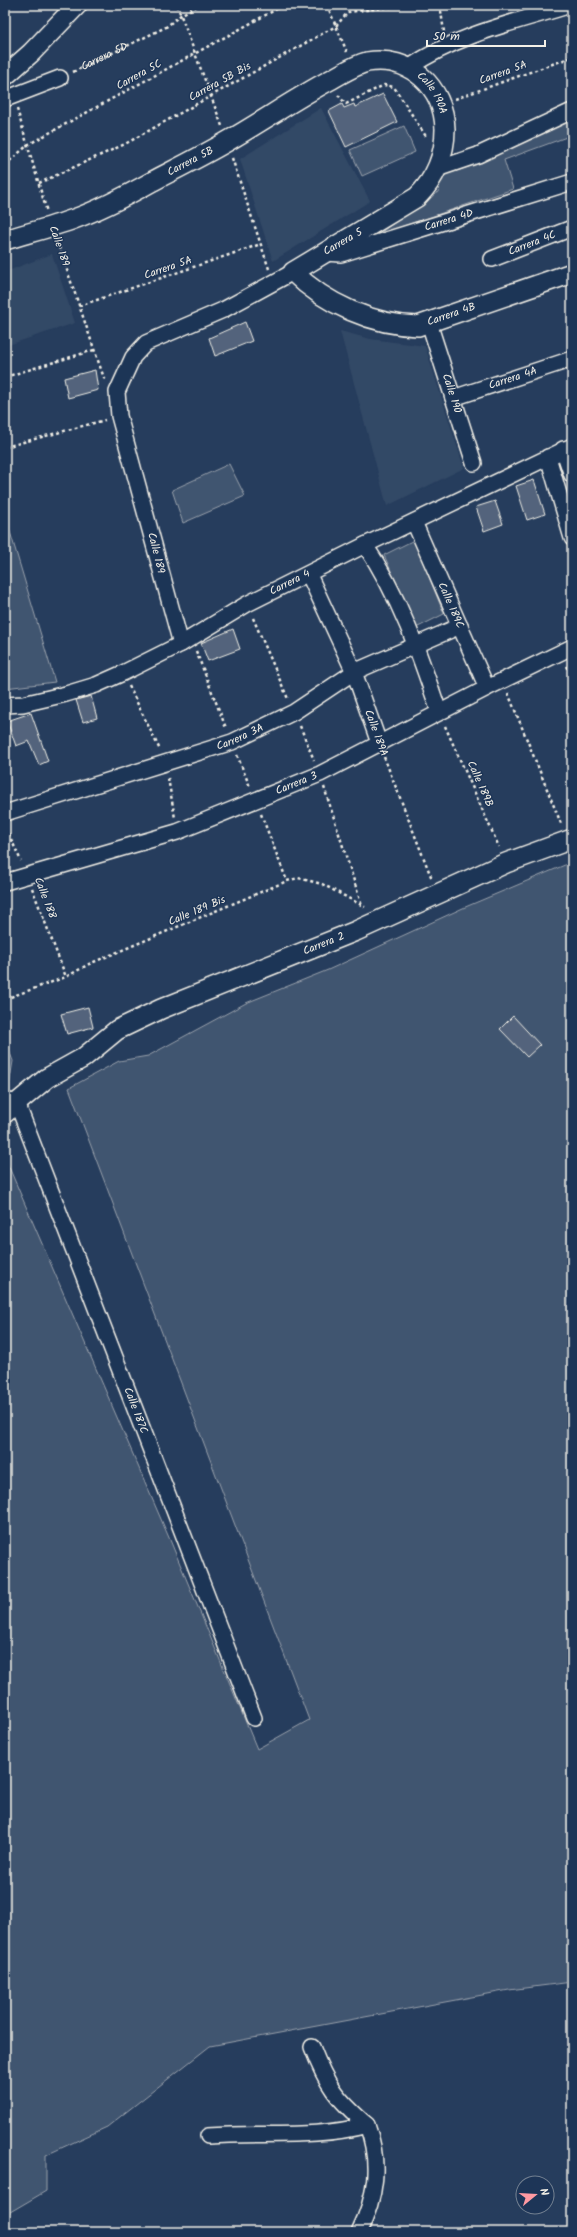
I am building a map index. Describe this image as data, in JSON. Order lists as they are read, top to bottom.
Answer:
{
  "streets": {
    "main road": [
      "Calle 190A",
      "Carrera 5B",
      "Carrera 5",
      "Carrera 4B",
      "Carrera 2"
    ],
    "street": [
      "Carrera 4D",
      "Carrera 4C",
      "Calle 189",
      "Carrera 4A",
      "Calle 190",
      "Carrera 4",
      "Calle 189C",
      "Calle 189A",
      "Carrera 3A",
      "Carrera 3",
      "Calle 187C"
    ],
    "path": [
      "Carrera 5D",
      "Carrera 5A",
      "Carrera 5C",
      "Carrera 5B Bis",
      "Calle 189B",
      "Calle 188",
      "Calle 189 Bis"
    ]
  },
  "crossings": [
    ["Carrera 5A", "Calle 190A"],
    ["Carrera 5A", "Calle 189"],
    ["Carrera 5C", "Calle 189"],
    ["Carrera 5B Bis", "Calle 189"],
    ["Calle 190A", "Carrera 5B"],
    ["Calle 190A", "Carrera 5"],
    ["Carrera 5B", "Calle 189"],
    ["Carrera 4D", "Carrera 5"],
    ["Carrera 5", "Calle 189"],
    ["Carrera 5", "Carrera 4B"],
    ["Calle 189", "Carrera 4"],
    ["Carrera 4B", "Calle 190"],
    ["Carrera 4A", "Calle 190"],
    ["Carrera 4", "Calle 189C"],
    ["Carrera 4", "Calle 189A"],
    ["Calle 189C", "Carrera 3A"],
    ["Calle 189C", "Carrera 3"],
    ["Calle 189A", "Carrera 3A"],
    ["Calle 189A", "Carrera 3"],
    ["Calle 189A", "Carrera 2"],
    ["Carrera 3", "Calle 189B"],
    ["Carrera 3", "Calle 188"],
    ["Calle 189B", "Carrera 2"],
    ["Calle 188", "Calle 189 Bis"],
    ["Carrera 2", "Calle 187C"]
  ],
  "scale_bar": "50 m",
  "north": "right"
}
